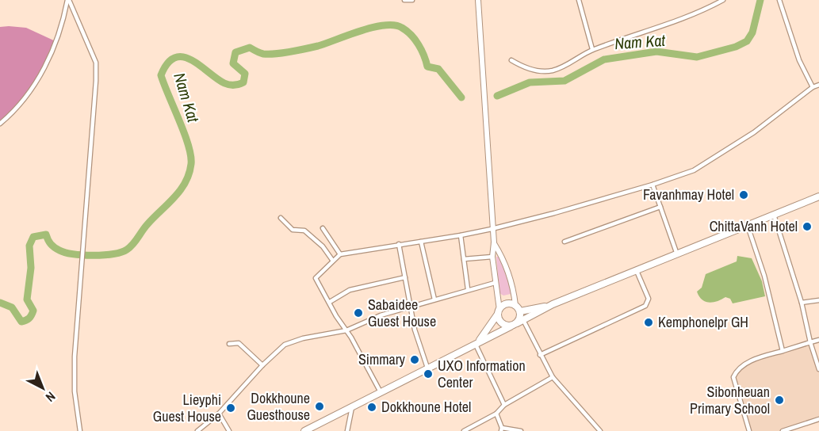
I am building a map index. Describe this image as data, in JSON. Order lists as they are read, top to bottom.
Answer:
{
  "water": ["Nam Kat"],
  "places": [
    "Favanhmay Hotel",
    "ChittaVanh Hotel",
    "Sabaidee Guest House",
    "Kemphonelpr GH",
    "Simmary",
    "UXO Information Center",
    "Sibonheuan Primary School",
    "Dokkhoune Guesthouse",
    "Dokkhoune Hotel",
    "Lieyphi Guest House"
  ],
  "north": "bottom right"
}
